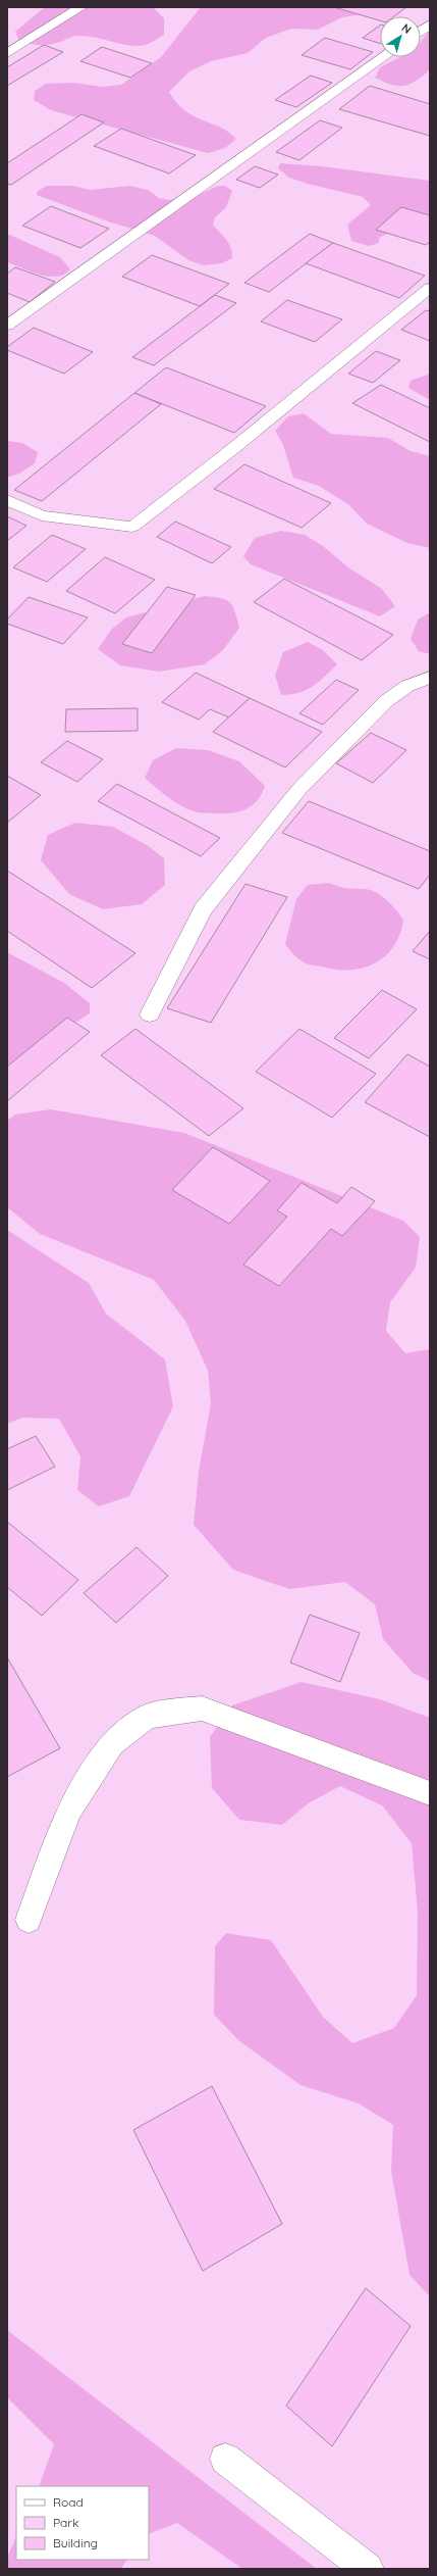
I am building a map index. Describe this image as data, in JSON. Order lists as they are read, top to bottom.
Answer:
{
  "legend": ["Road", "Park", "Building"],
  "north": "top right"
}
